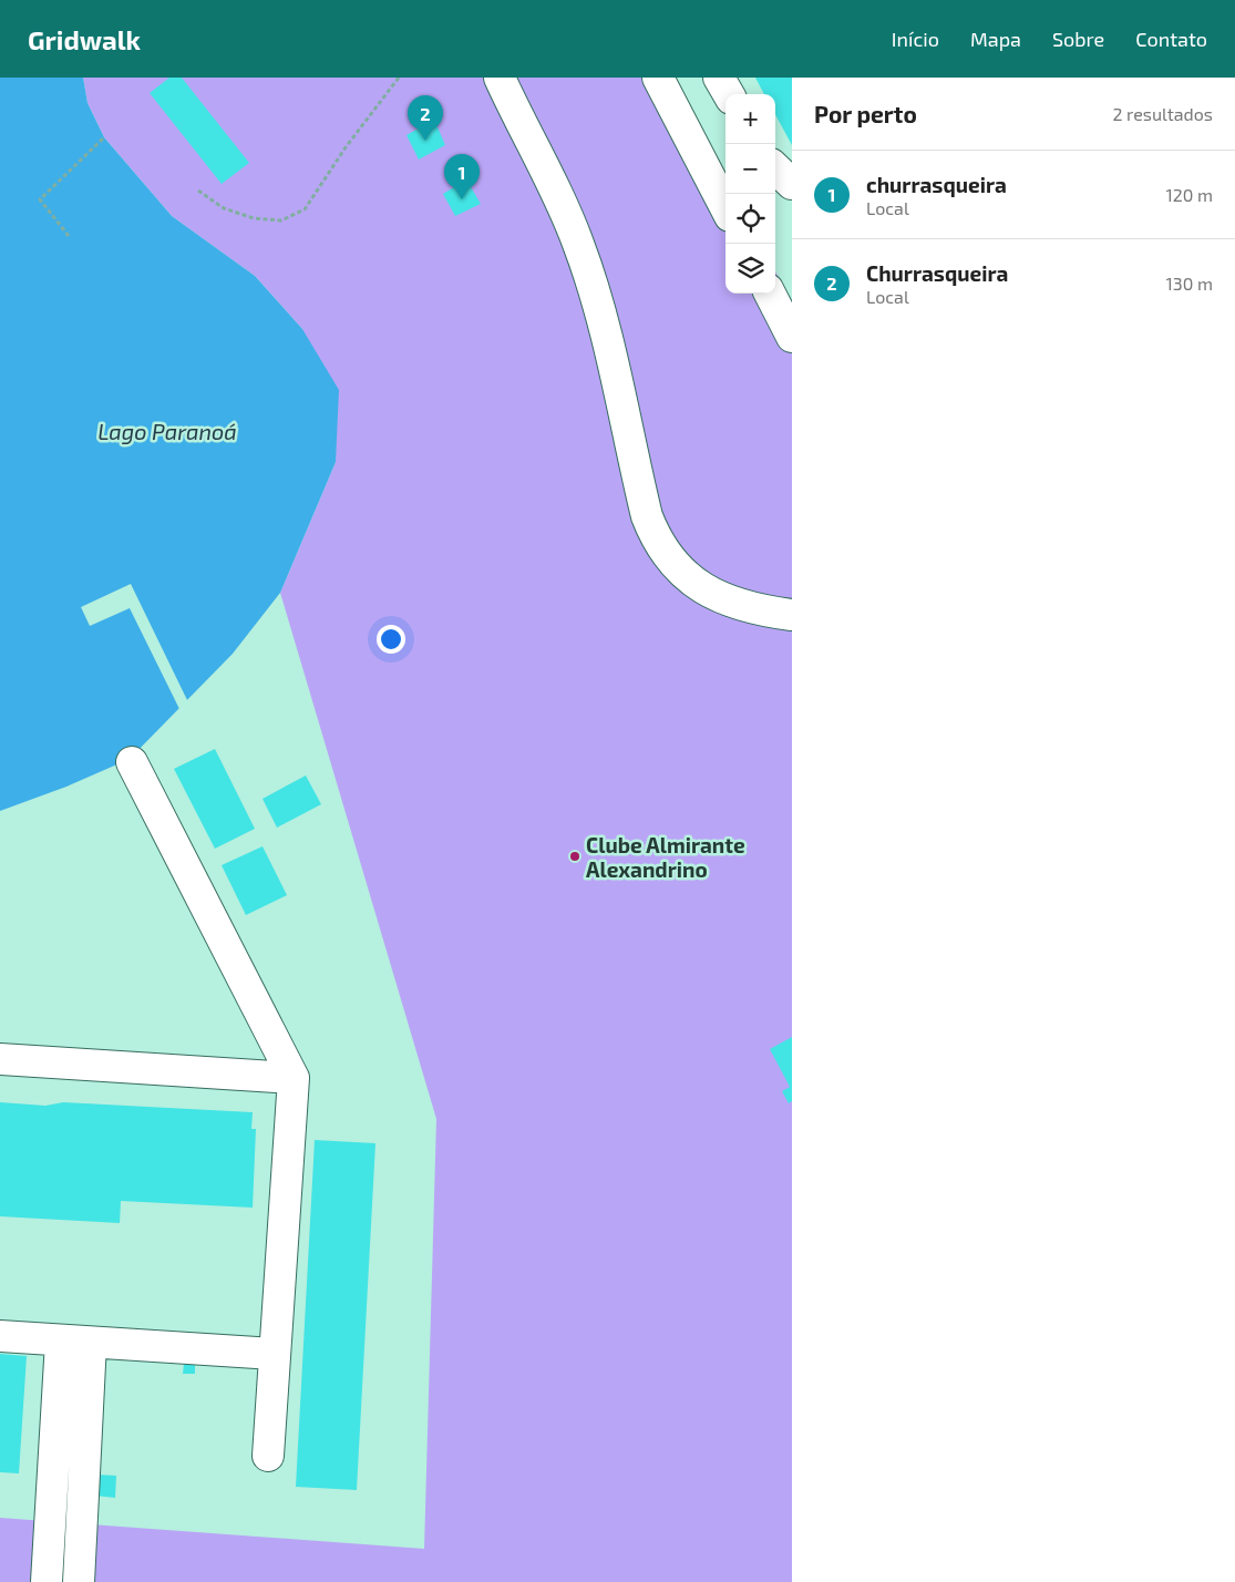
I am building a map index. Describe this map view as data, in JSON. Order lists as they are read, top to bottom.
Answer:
{
  "water": ["Lago Paranoá"],
  "places": ["Clube Almirante Alexandrino"],
  "page": {
    "header": "Gridwalk",
    "nav": [
      "Início",
      "Mapa",
      "Sobre",
      "Contato"
    ],
    "heading": ["Por perto", "2 resultados"],
    "map_buttons": ["+", "−"],
    "pins": ["2", "1"],
    "list": [
      {
        "mark": "1",
        "name": "churrasqueira",
        "note": "Local",
        "value": "120 m"
      },
      {
        "mark": "2",
        "name": "Churrasqueira",
        "note": "Local",
        "value": "130 m"
      }
    ]
  }
}
